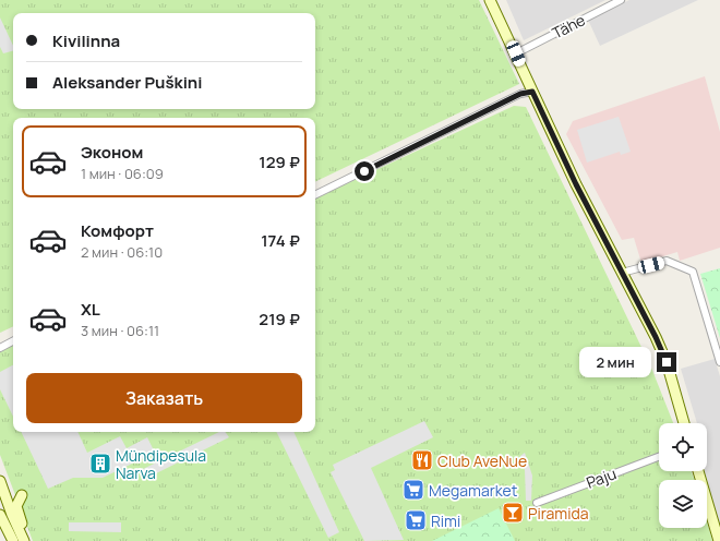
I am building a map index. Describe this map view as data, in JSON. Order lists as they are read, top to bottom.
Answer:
{
  "streets": {
    "street": ["Tähe", "Paju"]
  },
  "places": {
    "restaurant": ["Club AveNue"],
    "building": ["Mündipesula Narva"],
    "supermarket": ["Megamarket", "Rimi"],
    "bar": ["Piramida"]
  },
  "page": {
    "banner": ["Kivilinna", "Aleksander Puškini"],
    "list": [
      {
        "name": "Эконом",
        "note": "1 мин · 06:09",
        "value": "129 ₽"
      },
      {
        "name": "Комфорт",
        "note": "2 мин · 06:10",
        "value": "174 ₽"
      },
      {
        "name": "XL",
        "note": "3 мин · 06:11",
        "value": "219 ₽"
      }
    ],
    "bubble": "2 мин",
    "buttons": "Заказать"
  }
}
